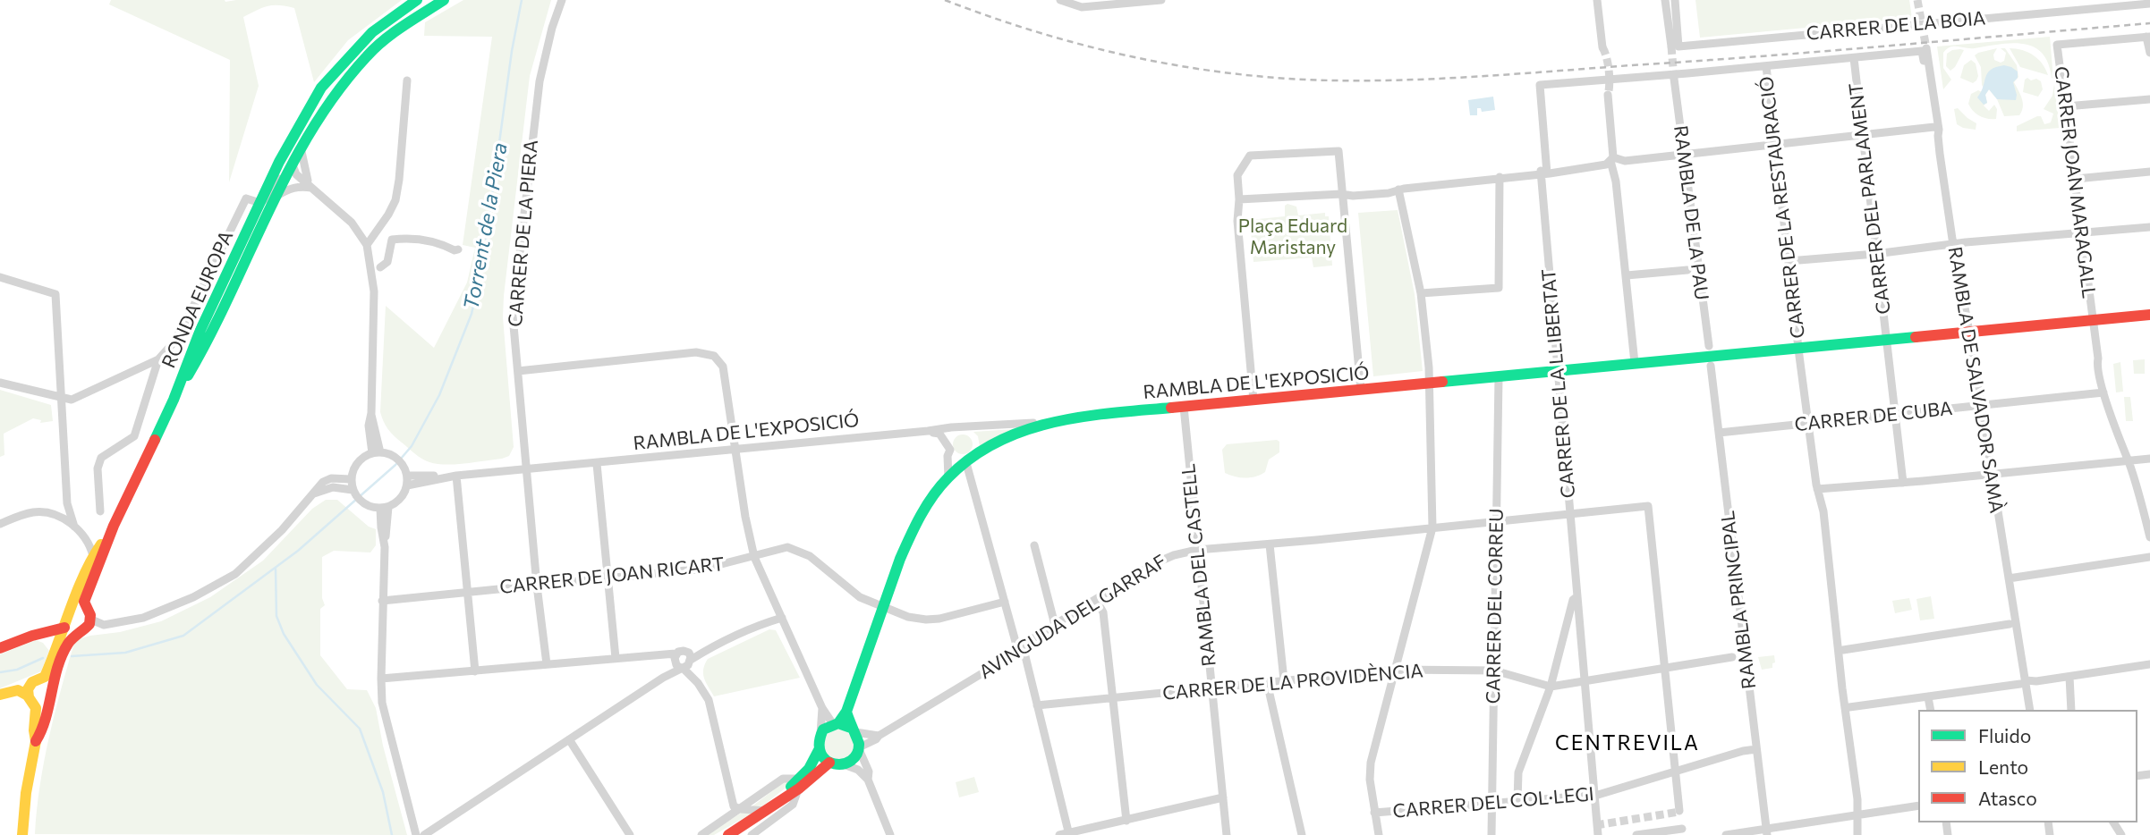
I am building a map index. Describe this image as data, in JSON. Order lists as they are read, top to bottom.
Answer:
{
  "streets": {
    "street": [
      "CARRER DE LA BOIA",
      "CARRER JOAN MARAGALL",
      "CARRER DEL PARLAMENT",
      "CARRER DE LA RESTAURACIÓ",
      "RAMBLA DE LA PAU",
      "CARRER DE LA PIERA",
      "RONDA EUROPA",
      "RAMBLA DE SALVADOR SAMÀ",
      "RAMBLA DE L'EXPOSICIÓ",
      "CARRER DE LA LLIBERTAT",
      "CARRER DE CUBA",
      "RAMBLA DEL CASTELL",
      "CARRER DE JOAN RICART",
      "RAMBLA PRINCIPAL",
      "CARRER DEL CORREU",
      "AVINGUDA DEL GARRAF",
      "CARRER DE LA PROVIDÈNCIA",
      "CARRER DEL COL·LEGI"
    ]
  },
  "crossings": [
    ["CARRER JOAN MARAGALL", "RAMBLA DE L'EXPOSICIÓ"],
    ["CARRER JOAN MARAGALL", "CARRER DE CUBA"],
    ["CARRER DEL PARLAMENT", "RAMBLA DE SALVADOR SAMÀ"],
    ["CARRER DEL PARLAMENT", "RAMBLA DE L'EXPOSICIÓ"],
    ["CARRER DEL PARLAMENT", "CARRER DE CUBA"],
    ["CARRER DE LA RESTAURACIÓ", "RAMBLA DE L'EXPOSICIÓ"],
    ["CARRER DE LA RESTAURACIÓ", "CARRER DE LA LLIBERTAT"],
    ["CARRER DE LA RESTAURACIÓ", "CARRER DE CUBA"],
    ["RAMBLA DE LA PAU", "RAMBLA DE L'EXPOSICIÓ"],
    ["RAMBLA DE LA PAU", "RAMBLA PRINCIPAL"],
    ["CARRER DE LA PIERA", "RAMBLA DE L'EXPOSICIÓ"],
    ["CARRER DE LA PIERA", "CARRER DE JOAN RICART"],
    ["RAMBLA DE SALVADOR SAMÀ", "RAMBLA DE L'EXPOSICIÓ"],
    ["RAMBLA DE SALVADOR SAMÀ", "CARRER DE CUBA"],
    ["RAMBLA DE L'EXPOSICIÓ", "CARRER DE LA LLIBERTAT"],
    ["RAMBLA DE L'EXPOSICIÓ", "RAMBLA DEL CASTELL"],
    ["RAMBLA DE L'EXPOSICIÓ", "CARRER DE JOAN RICART"],
    ["RAMBLA DE L'EXPOSICIÓ", "RAMBLA PRINCIPAL"],
    ["RAMBLA DE L'EXPOSICIÓ", "CARRER DEL CORREU"],
    ["RAMBLA DE L'EXPOSICIÓ", "AVINGUDA DEL GARRAF"],
    ["CARRER DE LA LLIBERTAT", "AVINGUDA DEL GARRAF"],
    ["CARRER DE LA LLIBERTAT", "CARRER DEL COL·LEGI"],
    ["CARRER DE CUBA", "RAMBLA PRINCIPAL"],
    ["RAMBLA DEL CASTELL", "AVINGUDA DEL GARRAF"],
    ["RAMBLA DEL CASTELL", "CARRER DE LA PROVIDÈNCIA"],
    ["RAMBLA PRINCIPAL", "CARRER DEL COL·LEGI"],
    ["CARRER DEL CORREU", "AVINGUDA DEL GARRAF"],
    ["CARRER DEL CORREU", "CARRER DE LA PROVIDÈNCIA"],
    ["CARRER DEL CORREU", "CARRER DEL COL·LEGI"]
  ],
  "districts": ["CENTREVILA"],
  "water": ["Torrent de la Piera"],
  "parks": ["Plaça Eduard Maristany"],
  "legend": ["Fluido", "Lento", "Atasco"]
}
